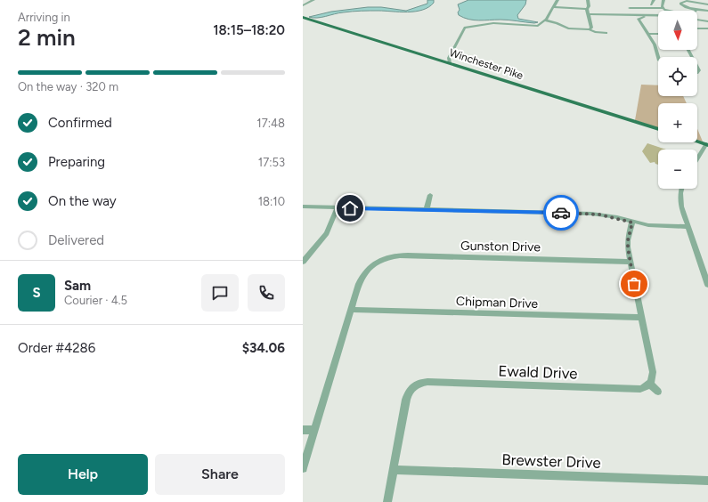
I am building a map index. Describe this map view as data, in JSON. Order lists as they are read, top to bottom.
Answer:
{
  "streets": {
    "main road": ["Winchester Pike"],
    "street": [
      "Gunston Drive",
      "Chipman Drive",
      "Ewald Drive",
      "Brewster Drive"
    ]
  },
  "crossings": [
    ["Gunston Drive", "Chipman Drive"],
    ["Ewald Drive", "Brewster Drive"]
  ],
  "north": "bottom",
  "page": {
    "heading": ["2 min", "Arriving in", "18:15–18:20"],
    "panel": [
      "Sam",
      "Courier · 4.5",
      "Order #4286",
      "$34.06"
    ],
    "map_buttons": ["+", "−"],
    "bar": "On the way · 320 m",
    "list": [
      ["Confirmed", "17:48"],
      ["Preparing", "17:53"],
      ["On the way", "18:10"],
      "Delivered"
    ],
    "round": "S",
    "buttons": ["Help", "Share"]
  }
}
